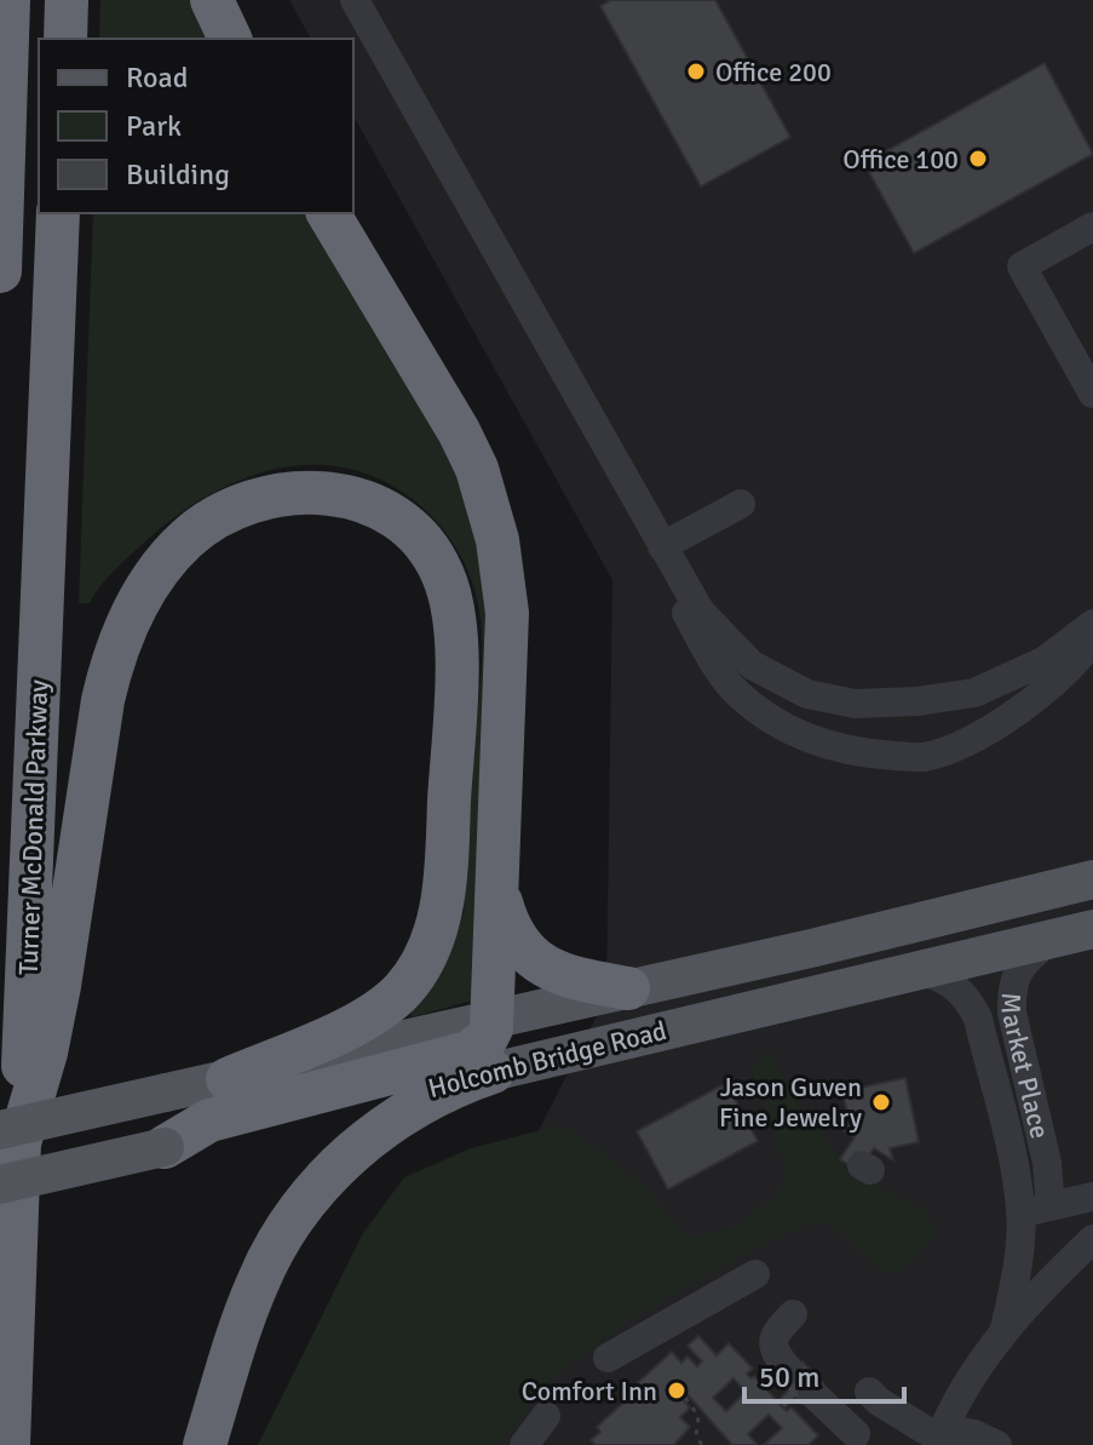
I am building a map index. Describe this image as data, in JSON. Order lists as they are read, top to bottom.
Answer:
{
  "streets": {
    "highway": ["Turner McDonald Parkway"],
    "main road": ["Holcomb Bridge Road"],
    "street": ["Market Place"]
  },
  "crossings": [
    ["Turner McDonald Parkway", "Holcomb Bridge Road"],
    ["Holcomb Bridge Road", "Market Place"]
  ],
  "places": [
    "Office 200",
    "Office 100",
    "Jason Guven Fine Jewelry",
    "Comfort Inn"
  ],
  "legend": ["Road", "Park", "Building"],
  "scale_bar": "50 m"
}
